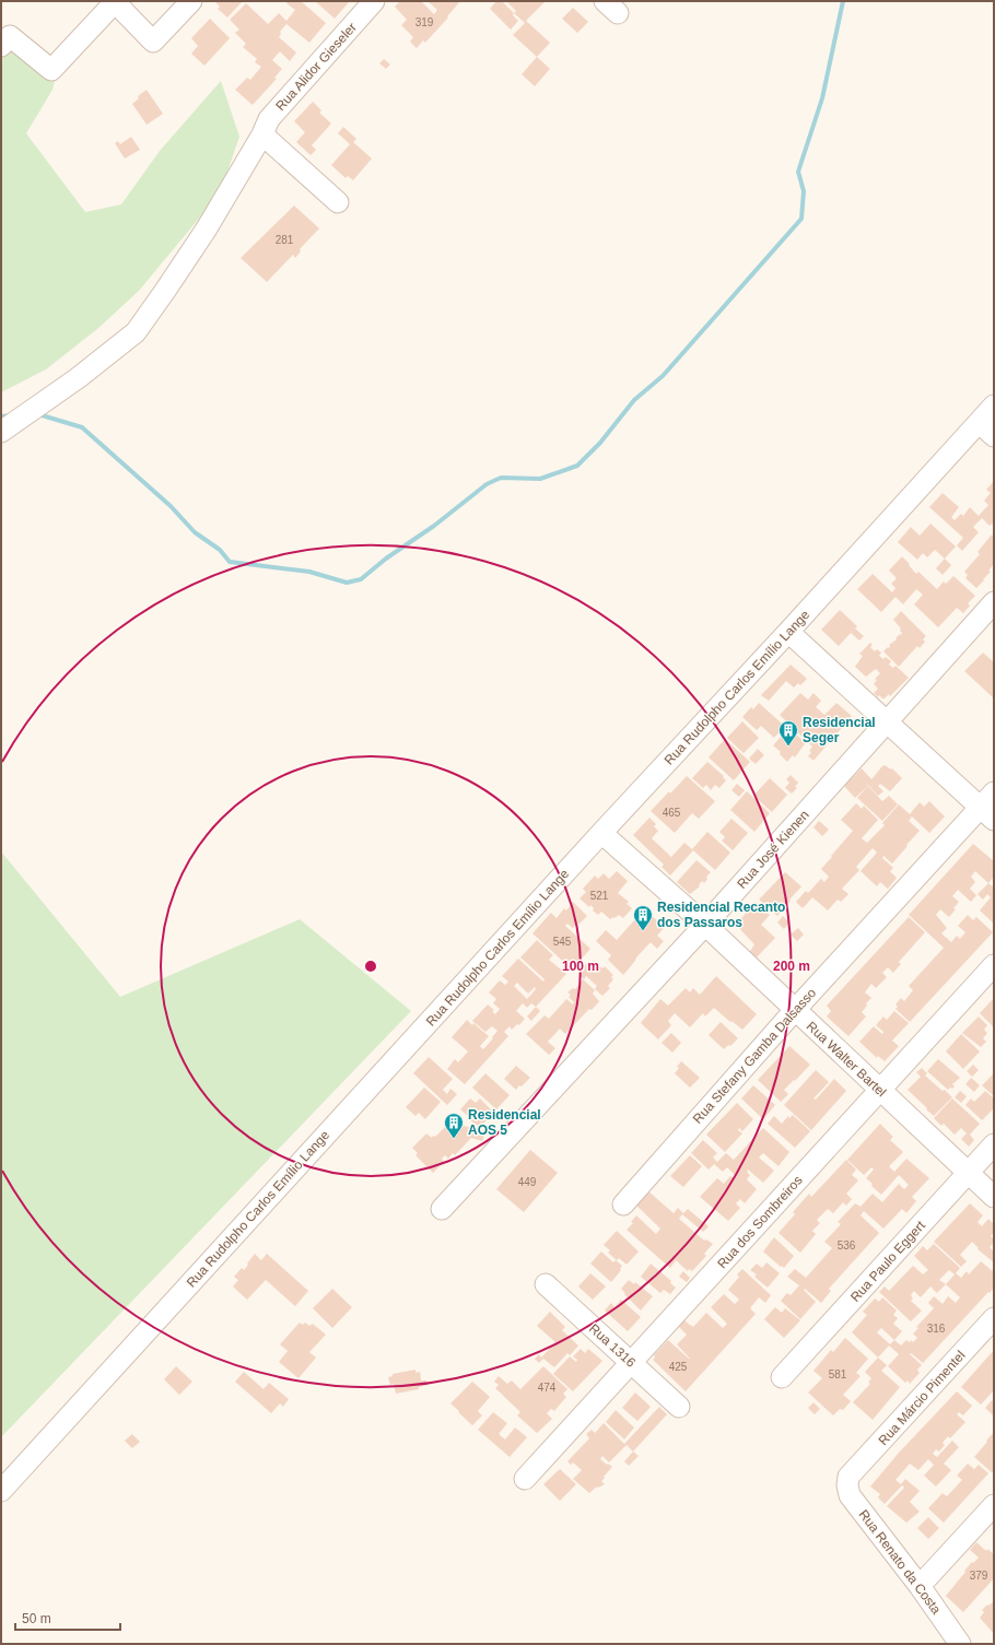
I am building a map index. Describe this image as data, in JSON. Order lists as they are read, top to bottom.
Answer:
{
  "streets": {
    "street": [
      "Rua Alidor Gieseler",
      "Rua Rudolpho Carlos Emílio Lange",
      "Rua José Kienen",
      "Rua Stefany Gamba Dalsasso",
      "Rua Walter Bartel",
      "Rua dos Sombreiros",
      "Rua Paulo Eggert",
      "Rua 1316",
      "Rua Márcio Pimentel",
      "Rua Renato da Costa"
    ]
  },
  "crossings": [
    ["Rua Rudolpho Carlos Emílio Lange", "Rua Walter Bartel"],
    ["Rua José Kienen", "Rua Walter Bartel"],
    ["Rua Stefany Gamba Dalsasso", "Rua Walter Bartel"],
    ["Rua Walter Bartel", "Rua dos Sombreiros"],
    ["Rua Walter Bartel", "Rua Paulo Eggert"],
    ["Rua dos Sombreiros", "Rua 1316"],
    ["Rua Márcio Pimentel", "Rua Renato da Costa"]
  ],
  "places": {
    "building": ["Residencial Seger", "Residencial Recanto dos Passaros", "Residencial AOS 5"]
  },
  "house_numbers": [
    "319",
    "281",
    "465",
    "521",
    "545",
    "449",
    "536",
    "316",
    "425",
    "581",
    "474",
    "379"
  ],
  "scale_bar": "50 m",
  "rings": ["100 m", "200 m"]
}
